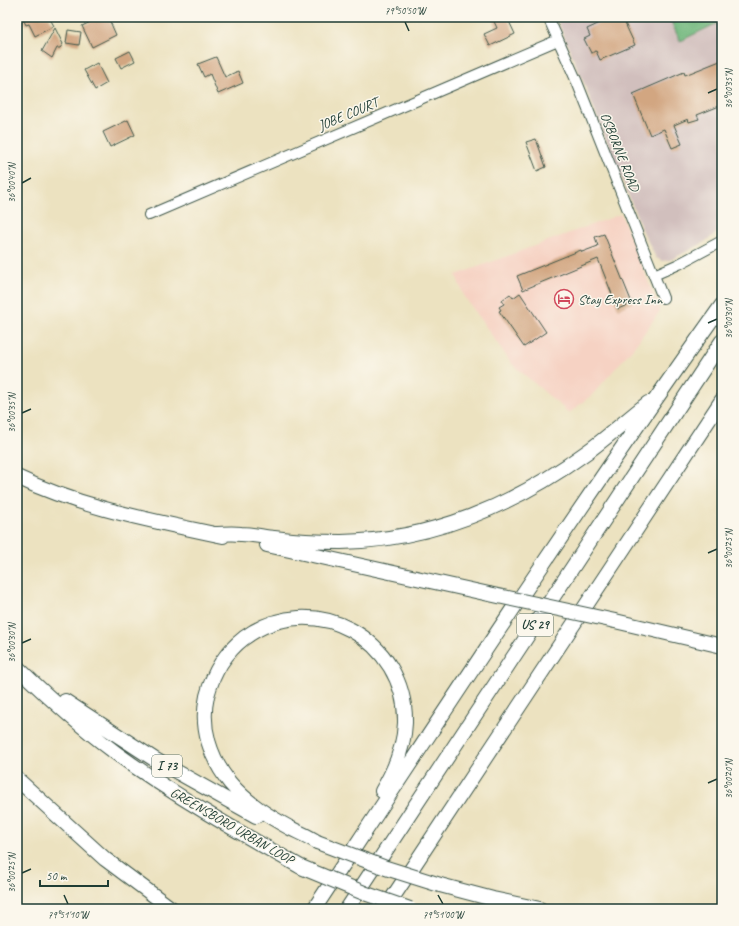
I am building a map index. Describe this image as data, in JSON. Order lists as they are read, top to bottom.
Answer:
{
  "streets": {
    "highway": ["US 29", "I 73", "GREENSBORO URBAN LOOP"],
    "street": ["JOBE COURT", "OSBORNE ROAD"]
  },
  "crossings": [
    ["JOBE COURT", "OSBORNE ROAD"],
    ["I 73", "GREENSBORO URBAN LOOP"]
  ],
  "places": {
    "hotel": ["Stay Express Inn"]
  },
  "scale_bar": "50 m",
  "coordinates": [
    "79°50'50\"W",
    "36°00'35\"N",
    "36°00'40\"N",
    "36°00'30\"N",
    "36°00'25\"N",
    "36°00'20\"N",
    "79°51'10\"W",
    "79°51'00\"W"
  ]
}
